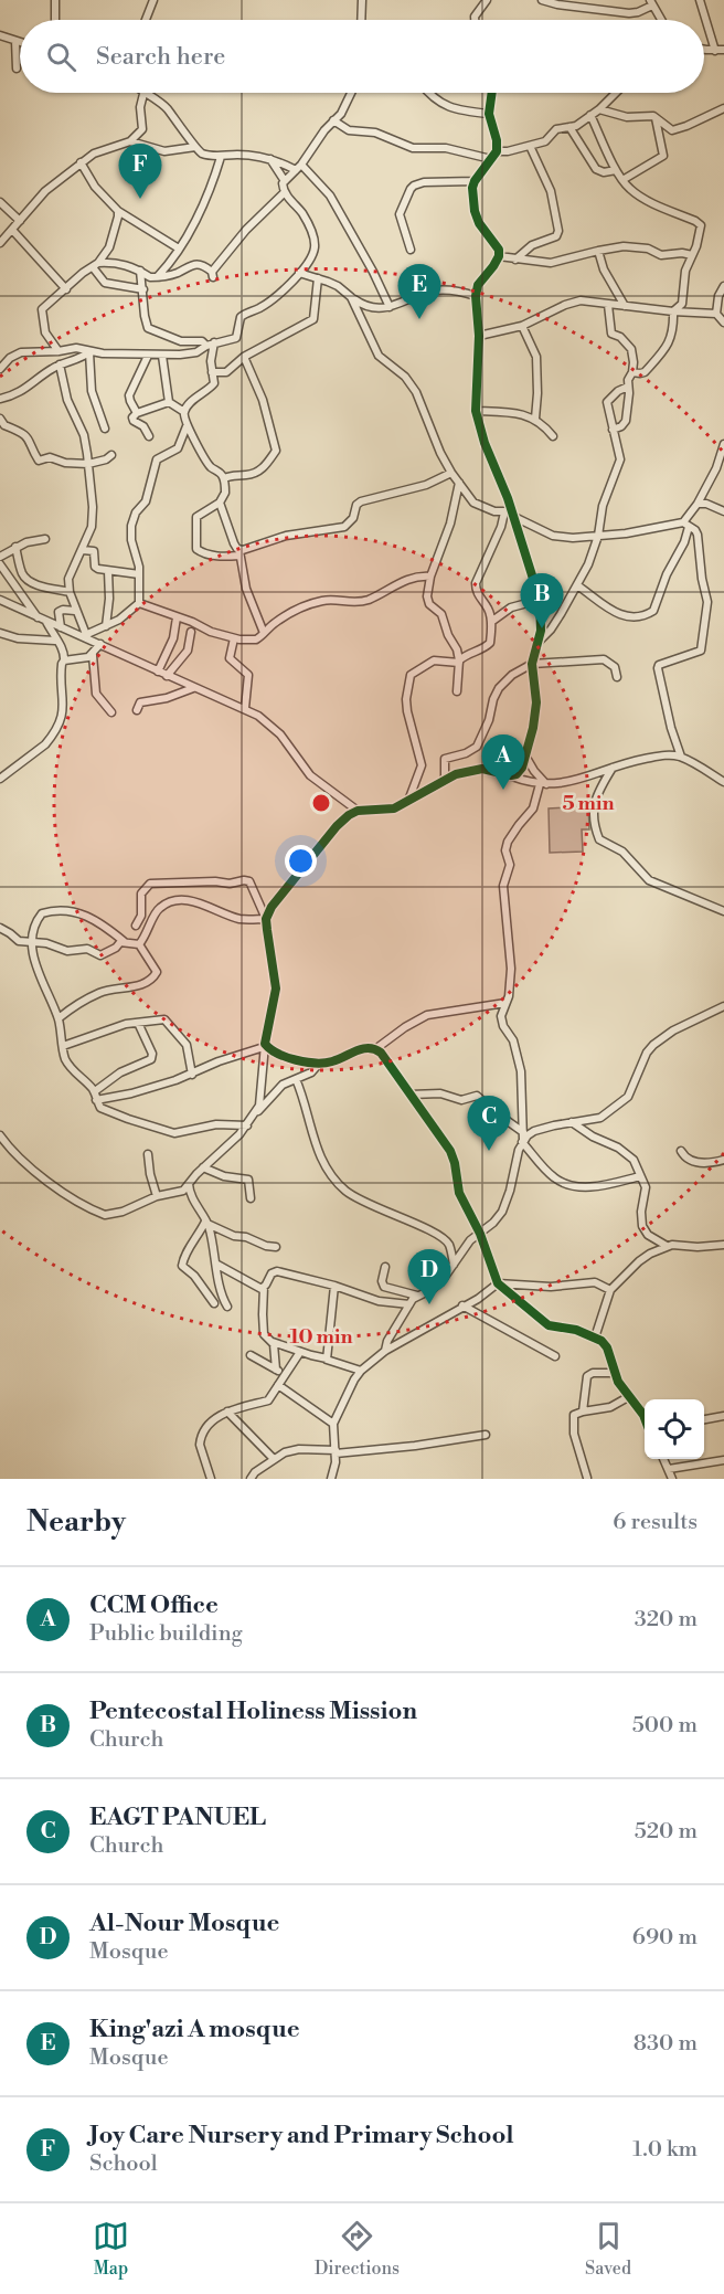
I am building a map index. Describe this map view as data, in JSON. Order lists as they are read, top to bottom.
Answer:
{
  "page": {
    "search": "Search here",
    "pins": [
      "F",
      "E",
      "B",
      "A",
      "C",
      "D"
    ],
    "heading": ["Nearby", "6 results"],
    "list": [
      {
        "mark": "A",
        "name": "CCM Office",
        "note": "Public building",
        "value": "320 m"
      },
      {
        "mark": "B",
        "name": "Pentecostal Holiness Mission",
        "note": "Church",
        "value": "500 m"
      },
      {
        "mark": "C",
        "name": "EAGT PANUEL",
        "note": "Church",
        "value": "520 m"
      },
      {
        "mark": "D",
        "name": "Al-Nour Mosque",
        "note": "Mosque",
        "value": "690 m"
      },
      {
        "mark": "E",
        "name": "King'azi A mosque",
        "note": "Mosque",
        "value": "830 m"
      },
      {
        "mark": "F",
        "name": "Joy Care Nursery and Primary School",
        "note": "School",
        "value": "1.0 km"
      }
    ],
    "nav": ["Map", "Directions", "Saved"]
  },
  "rings": ["5 min", "10 min"]
}
